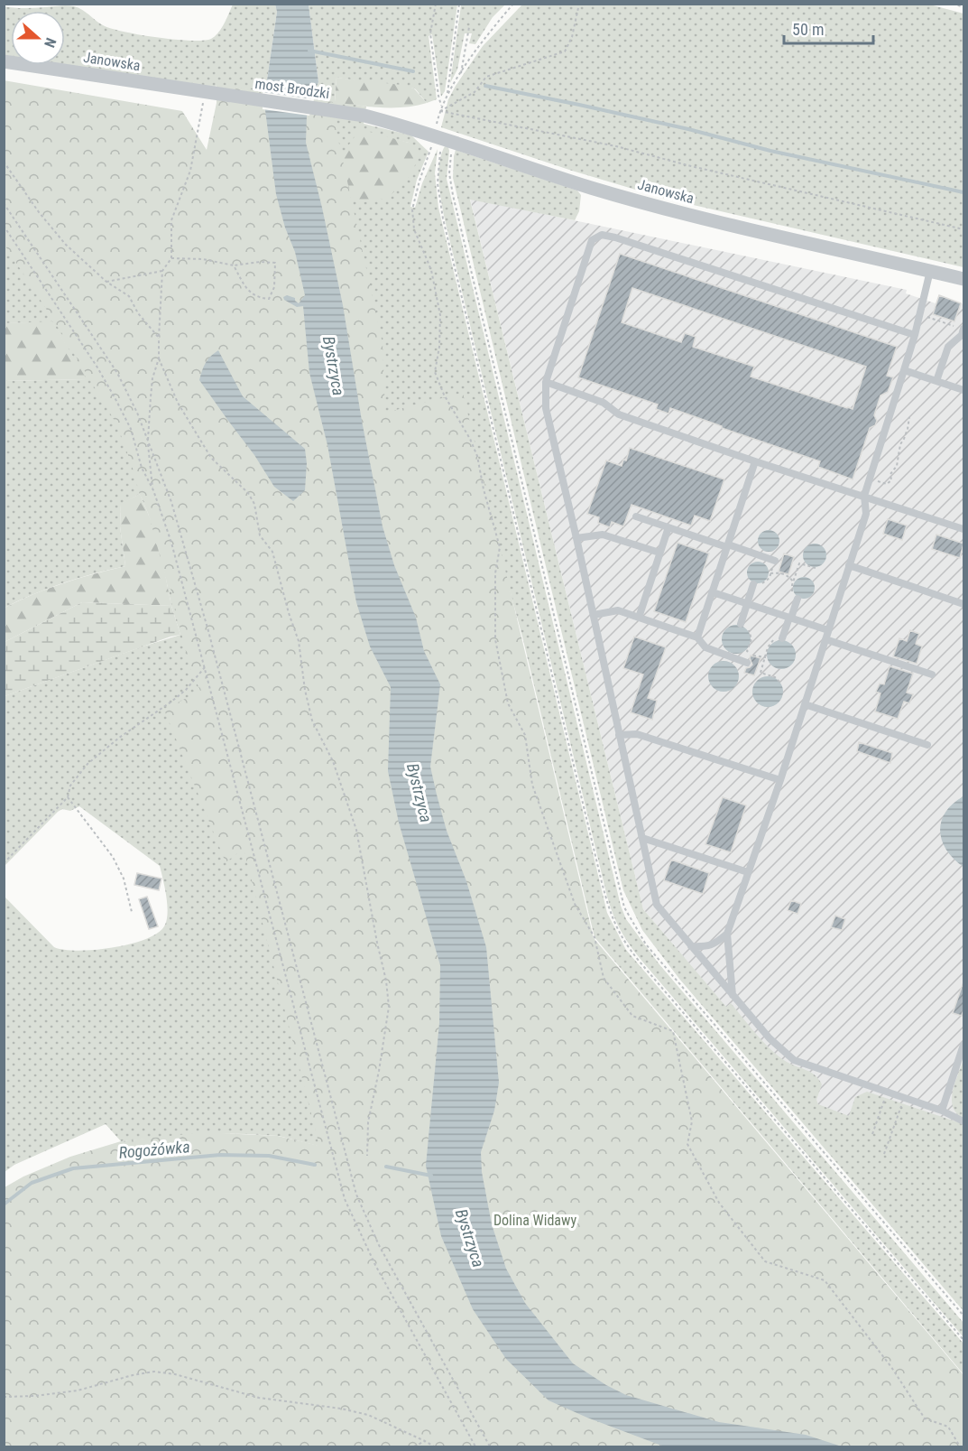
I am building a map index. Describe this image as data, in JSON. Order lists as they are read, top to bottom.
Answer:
{
  "streets": {
    "street": ["Janowska", "most Brodzki"]
  },
  "crossings": [
    ["Janowska", "most Brodzki"]
  ],
  "water": ["Bystrzyca", "Rogożówka"],
  "parks": ["Dolina Widawy"],
  "scale_bar": "50 m",
  "north": "right"
}
